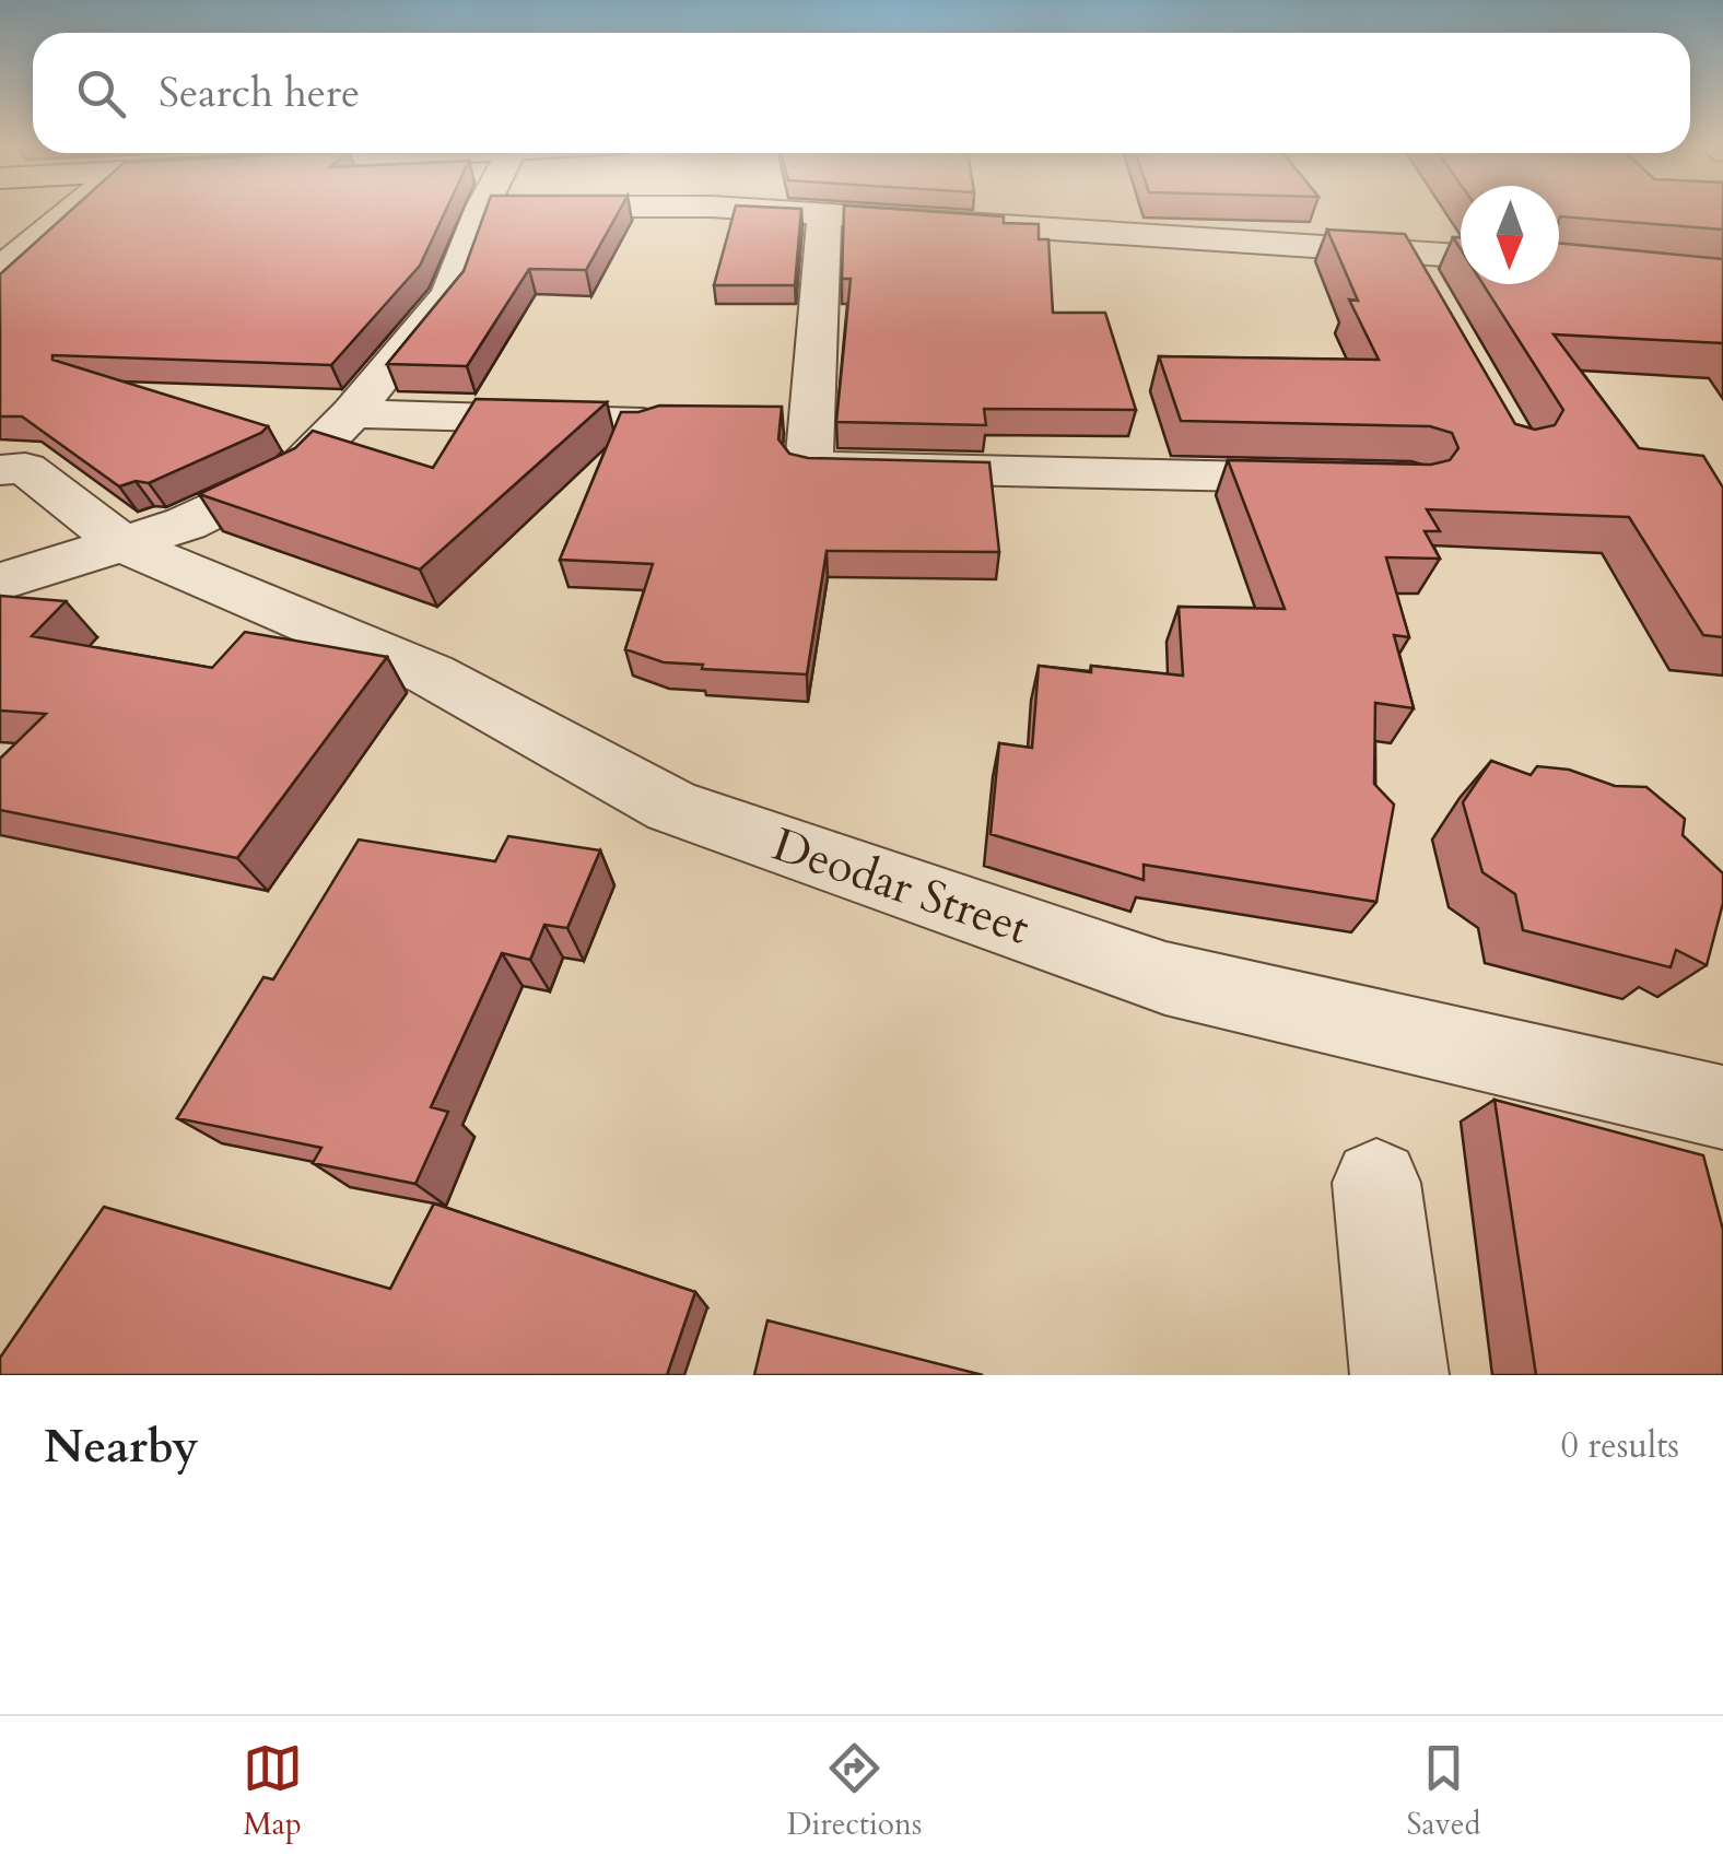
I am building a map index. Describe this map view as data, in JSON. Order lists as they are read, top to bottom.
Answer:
{
  "streets": {
    "street": ["Deodar Street"]
  },
  "north": "bottom",
  "page": {
    "search": "Search here",
    "heading": ["Nearby", "0 results"],
    "nav": ["Map", "Directions", "Saved"]
  }
}
